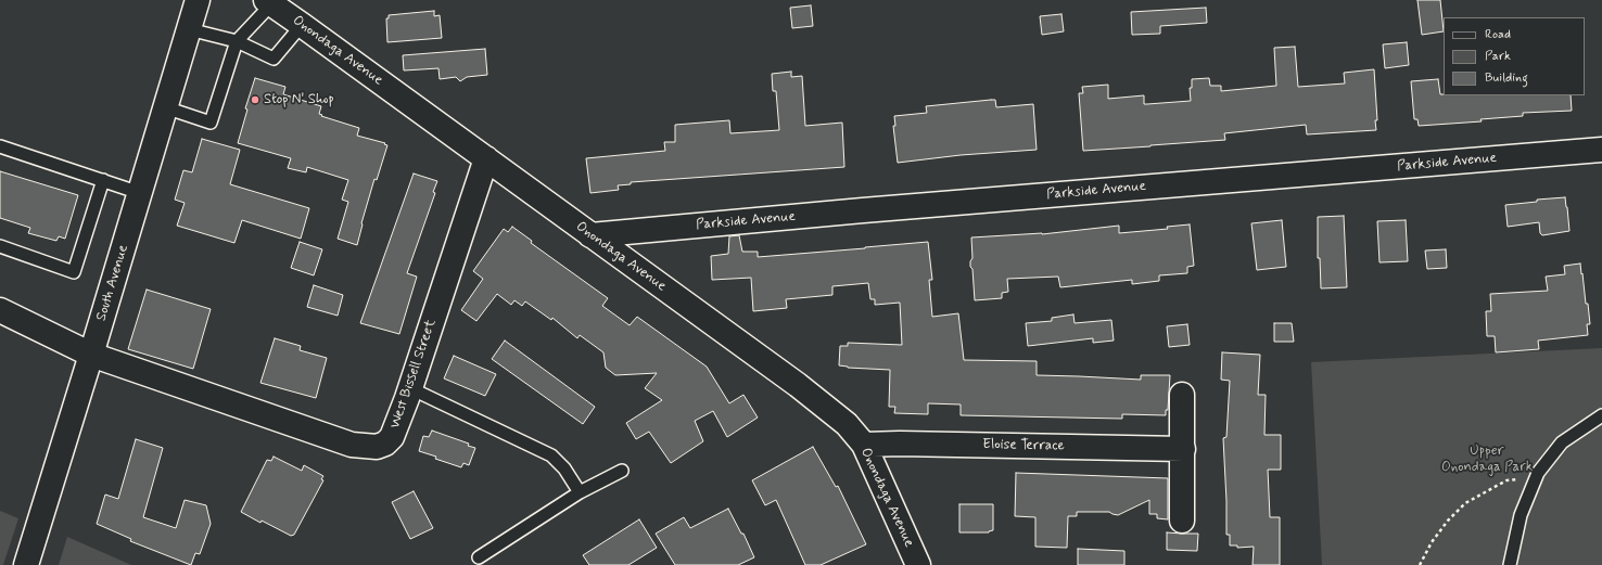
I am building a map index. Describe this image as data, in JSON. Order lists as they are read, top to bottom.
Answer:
{
  "streets": {
    "street": [
      "Onondaga Avenue",
      "Parkside Avenue",
      "South Avenue",
      "West Bissell Street",
      "Eloise Terrace"
    ]
  },
  "crossings": [
    ["Onondaga Avenue", "Parkside Avenue"],
    ["Onondaga Avenue", "West Bissell Street"],
    ["Onondaga Avenue", "Eloise Terrace"],
    ["South Avenue", "West Bissell Street"]
  ],
  "parks": ["Upper Onondaga Park"],
  "places": ["Stop N' Shop"],
  "legend": ["Road", "Park", "Building"]
}
